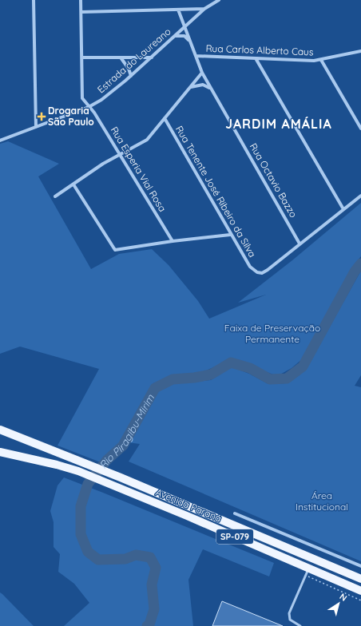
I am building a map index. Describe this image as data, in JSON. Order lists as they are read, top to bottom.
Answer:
{
  "streets": {
    "main road": ["Avenida Paraná", "SP-079"],
    "street": [
      "Rua Carlos Alberto Caus",
      "Estrada do Laureano",
      "Rua Esperia Vial Rosa",
      "Rua Octavio Bazzo",
      "Rua Tenente José Ribeiro da Silva"
    ]
  },
  "crossings": [
    ["Rua Carlos Alberto Caus", "Rua Octavio Bazzo"],
    ["Estrada do Laureano", "Rua Esperia Vial Rosa"],
    ["Estrada do Laureano", "Rua Octavio Bazzo"],
    ["Rua Octavio Bazzo", "Rua Tenente José Ribeiro da Silva"]
  ],
  "districts": ["JARDIM AMÁLIA"],
  "water": ["Rio Piragibu-Mirim"],
  "parks": ["Faixa de Preservação Permanente", "Área Institucional"],
  "places": {
    "health": ["Drogaria São Paulo"]
  },
  "north": "top right"
}
